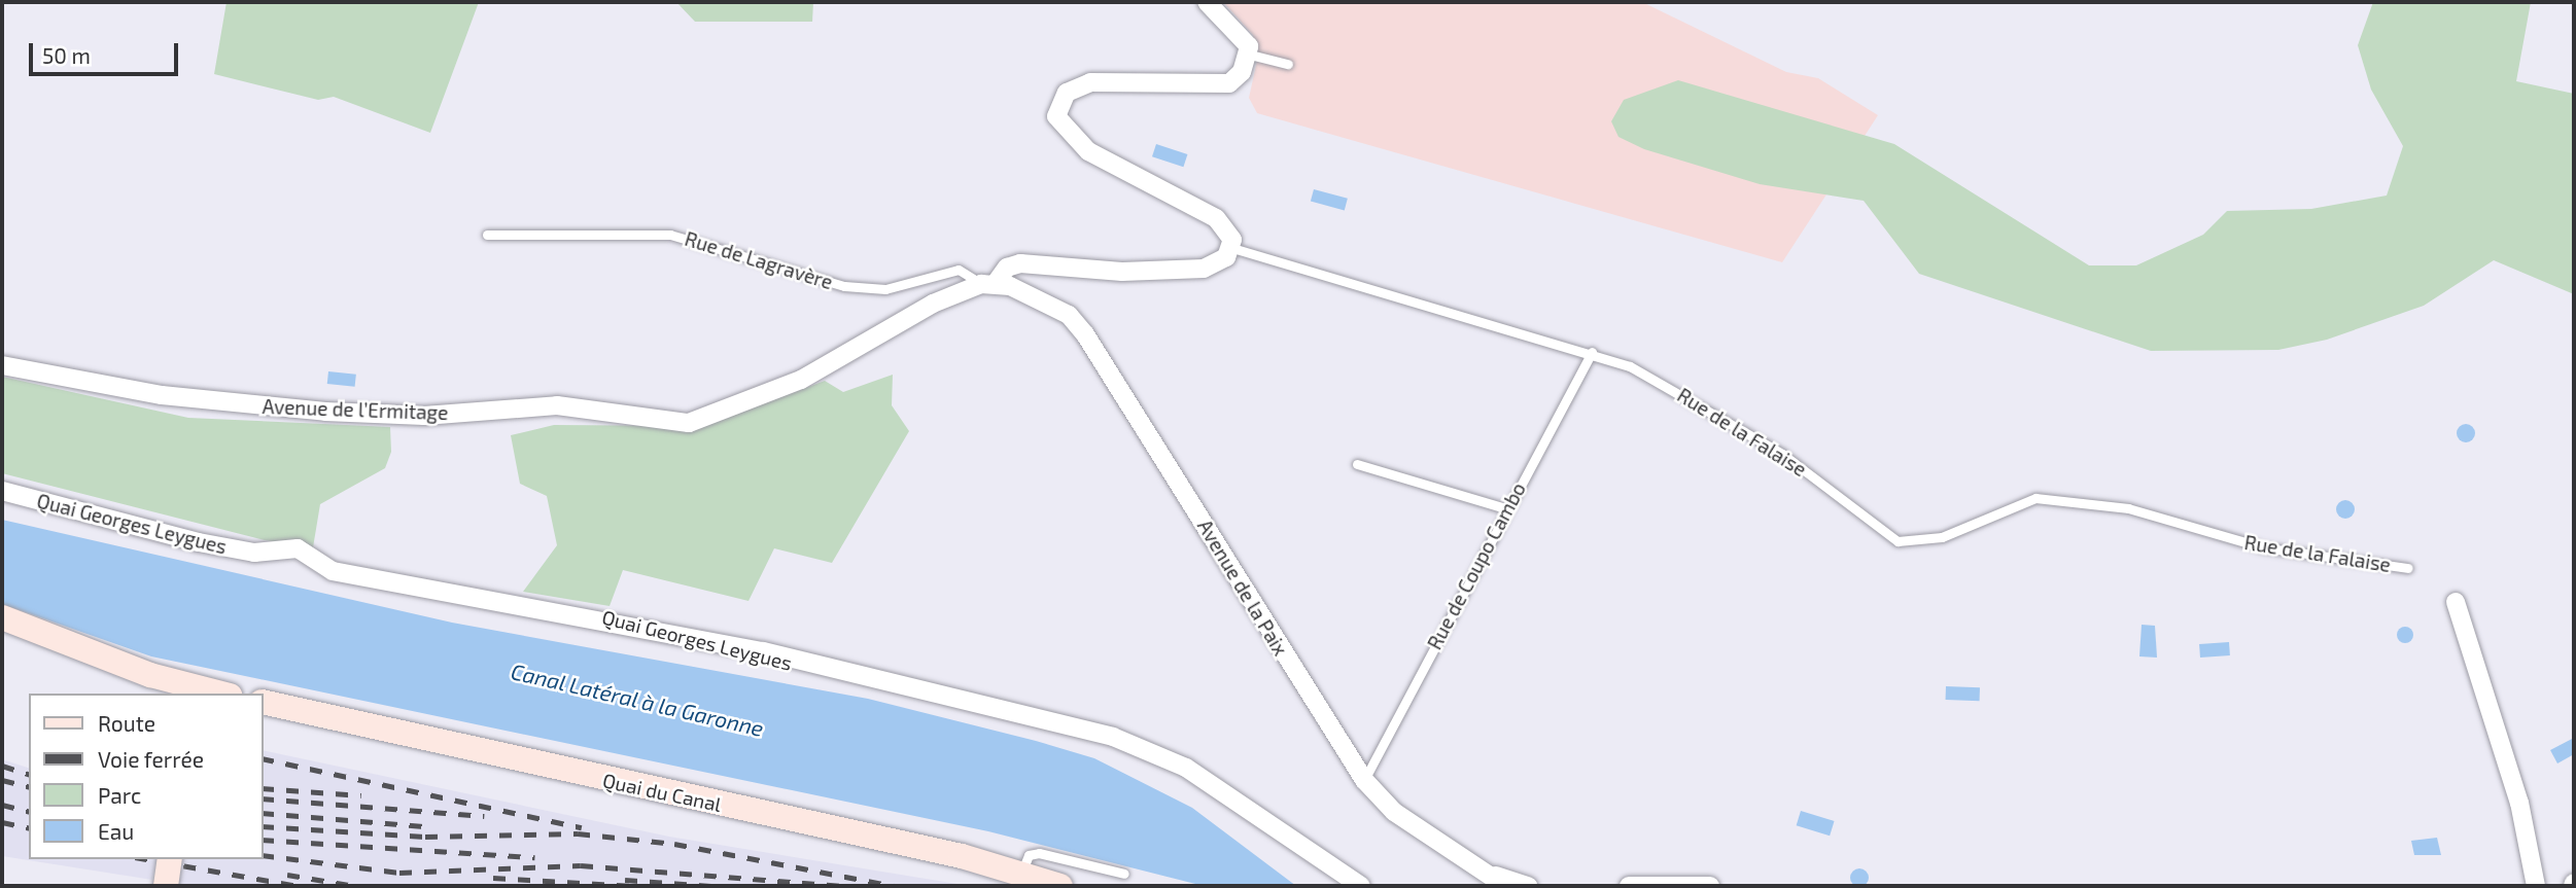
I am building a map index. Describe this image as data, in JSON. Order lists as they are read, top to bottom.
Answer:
{
  "streets": {
    "street": [
      "Avenue de l’Ermitage",
      "Quai Georges Leygues",
      "Avenue de la Paix",
      "Quai du Canal"
    ],
    "lane": ["Rue de Lagravère", "Rue de la Falaise", "Rue de Coupo Cambo"]
  },
  "crossings": [
    ["Rue de Lagravère", "Avenue de l’Ermitage"],
    ["Rue de Lagravère", "Avenue de la Paix"],
    ["Avenue de l’Ermitage", "Rue de la Falaise"],
    ["Avenue de l’Ermitage", "Avenue de la Paix"],
    ["Rue de la Falaise", "Rue de Coupo Cambo"],
    ["Rue de Coupo Cambo", "Avenue de la Paix"]
  ],
  "water": ["Canal Latéral à la Garonne"],
  "legend": [
    "Route",
    "Voie ferrée",
    "Parc",
    "Eau"
  ],
  "scale_bar": "50 m"
}
